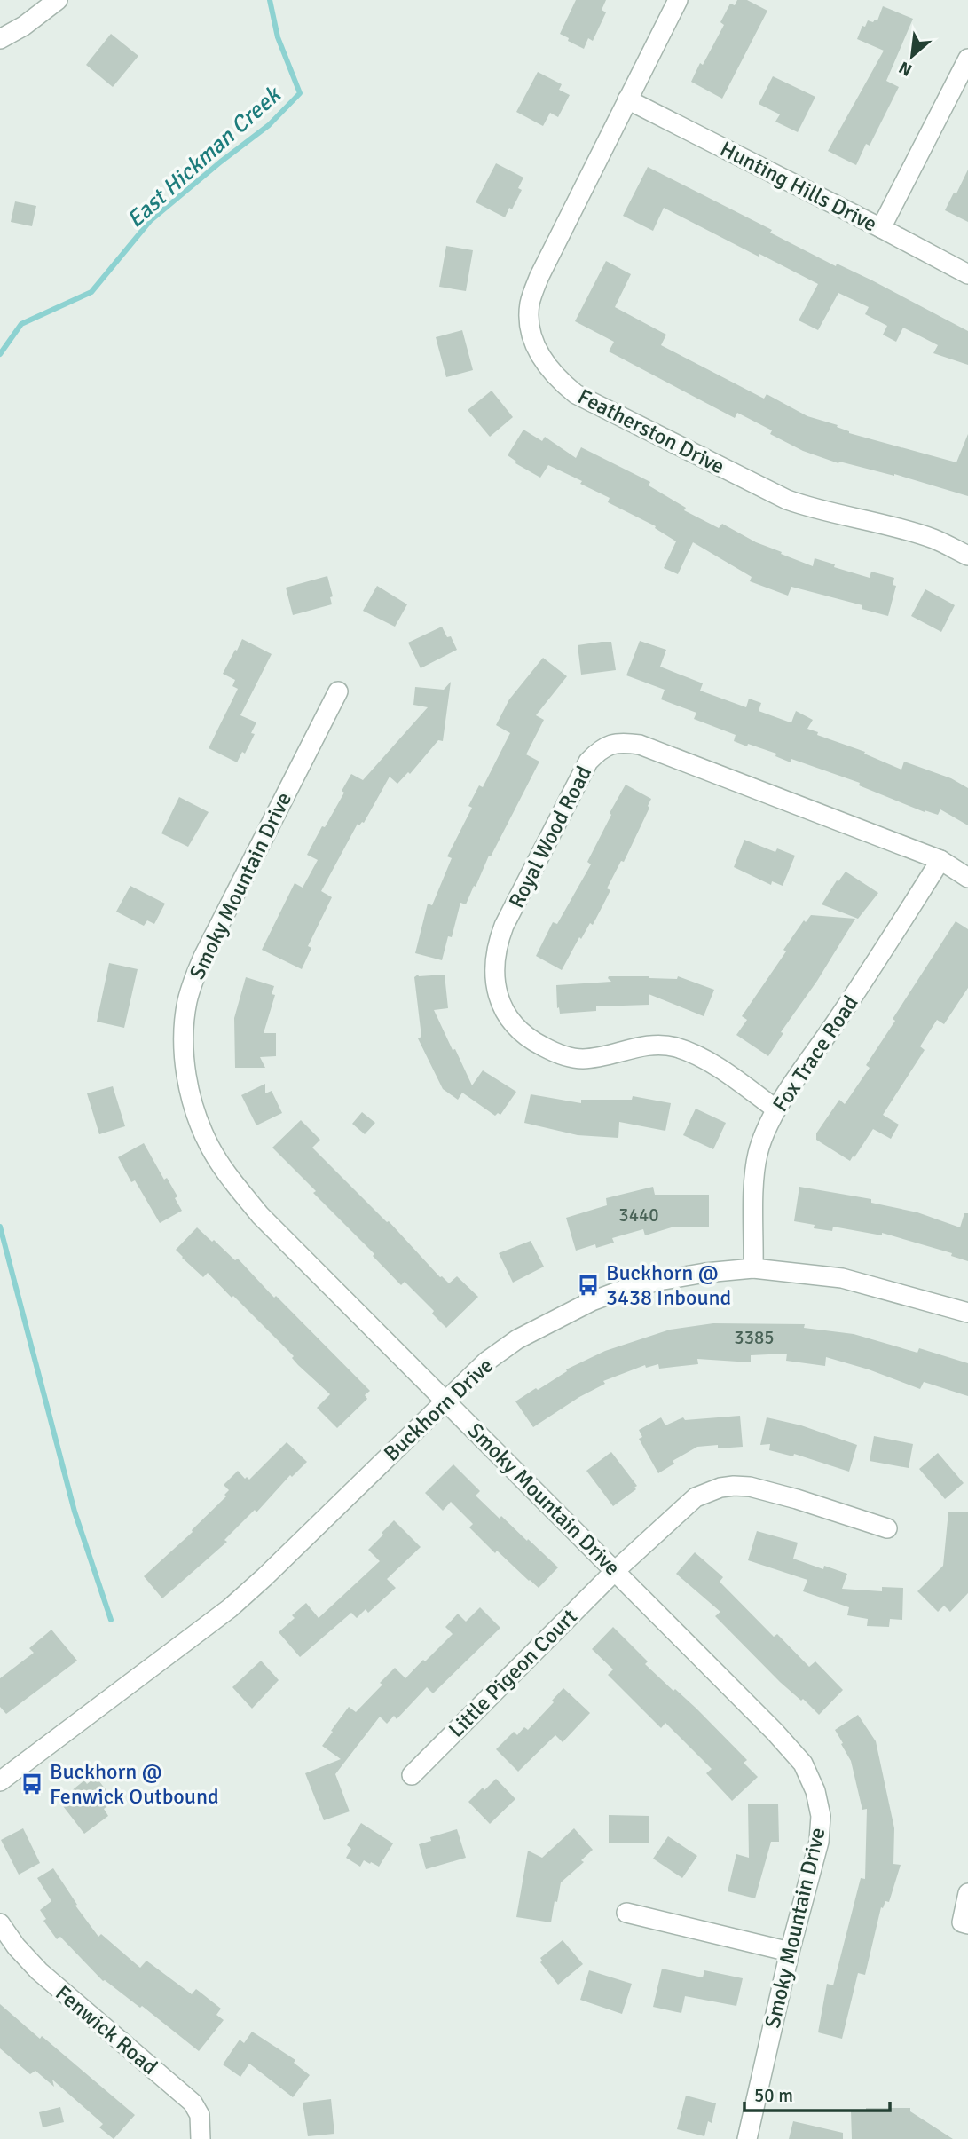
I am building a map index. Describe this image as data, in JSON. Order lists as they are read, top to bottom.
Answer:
{
  "streets": {
    "street": [
      "Hunting Hills Drive",
      "Featherston Drive",
      "Royal Wood Road",
      "Smoky Mountain Drive",
      "Fox Trace Road",
      "Buckhorn Drive",
      "Little Pigeon Court",
      "Fenwick Road"
    ]
  },
  "crossings": [
    ["Hunting Hills Drive", "Featherston Drive"],
    ["Royal Wood Road", "Fox Trace Road"],
    ["Smoky Mountain Drive", "Buckhorn Drive"],
    ["Smoky Mountain Drive", "Little Pigeon Court"],
    ["Fox Trace Road", "Buckhorn Drive"]
  ],
  "water": ["East Hickman Creek"],
  "places": {
    "bus stop": ["Buckhorn @ 3438 Inbound", "Buckhorn @ Fenwick Outbound"]
  },
  "house_numbers": ["3440", "3385"],
  "scale_bar": "50 m",
  "north": "bottom left"
}
